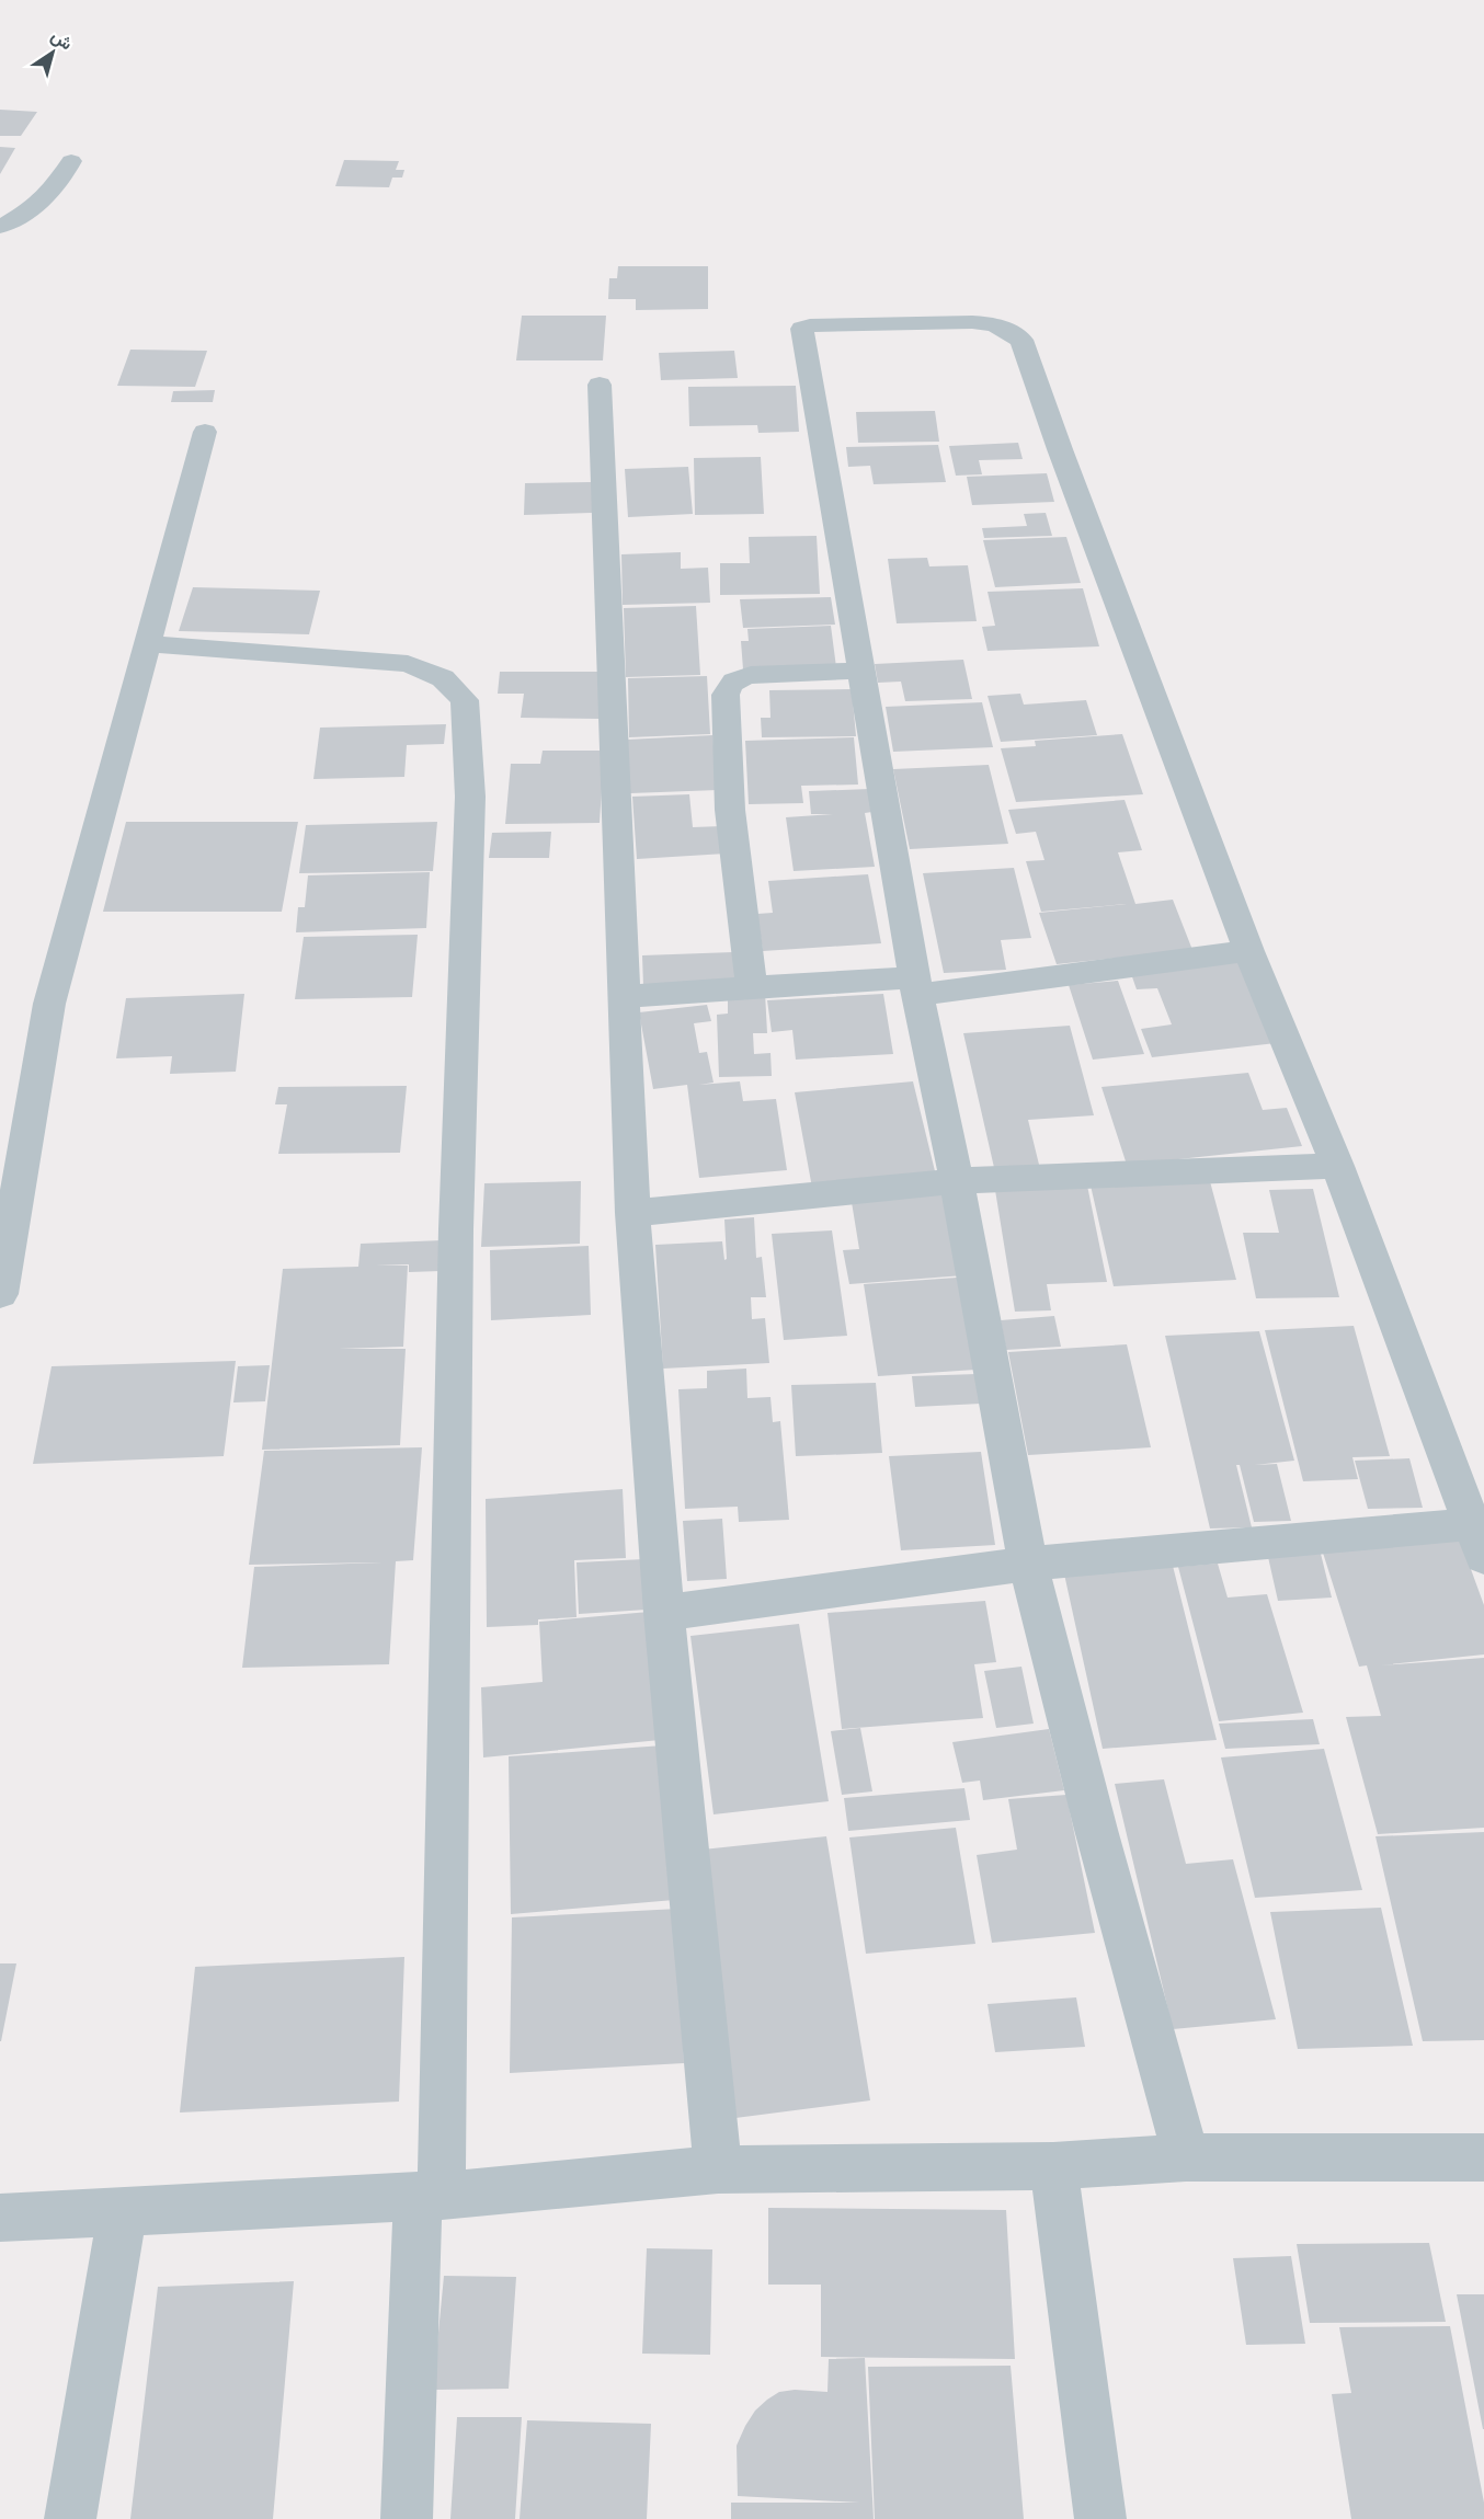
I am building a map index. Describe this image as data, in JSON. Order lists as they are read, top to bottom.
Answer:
{
  "north": "top right"
}
